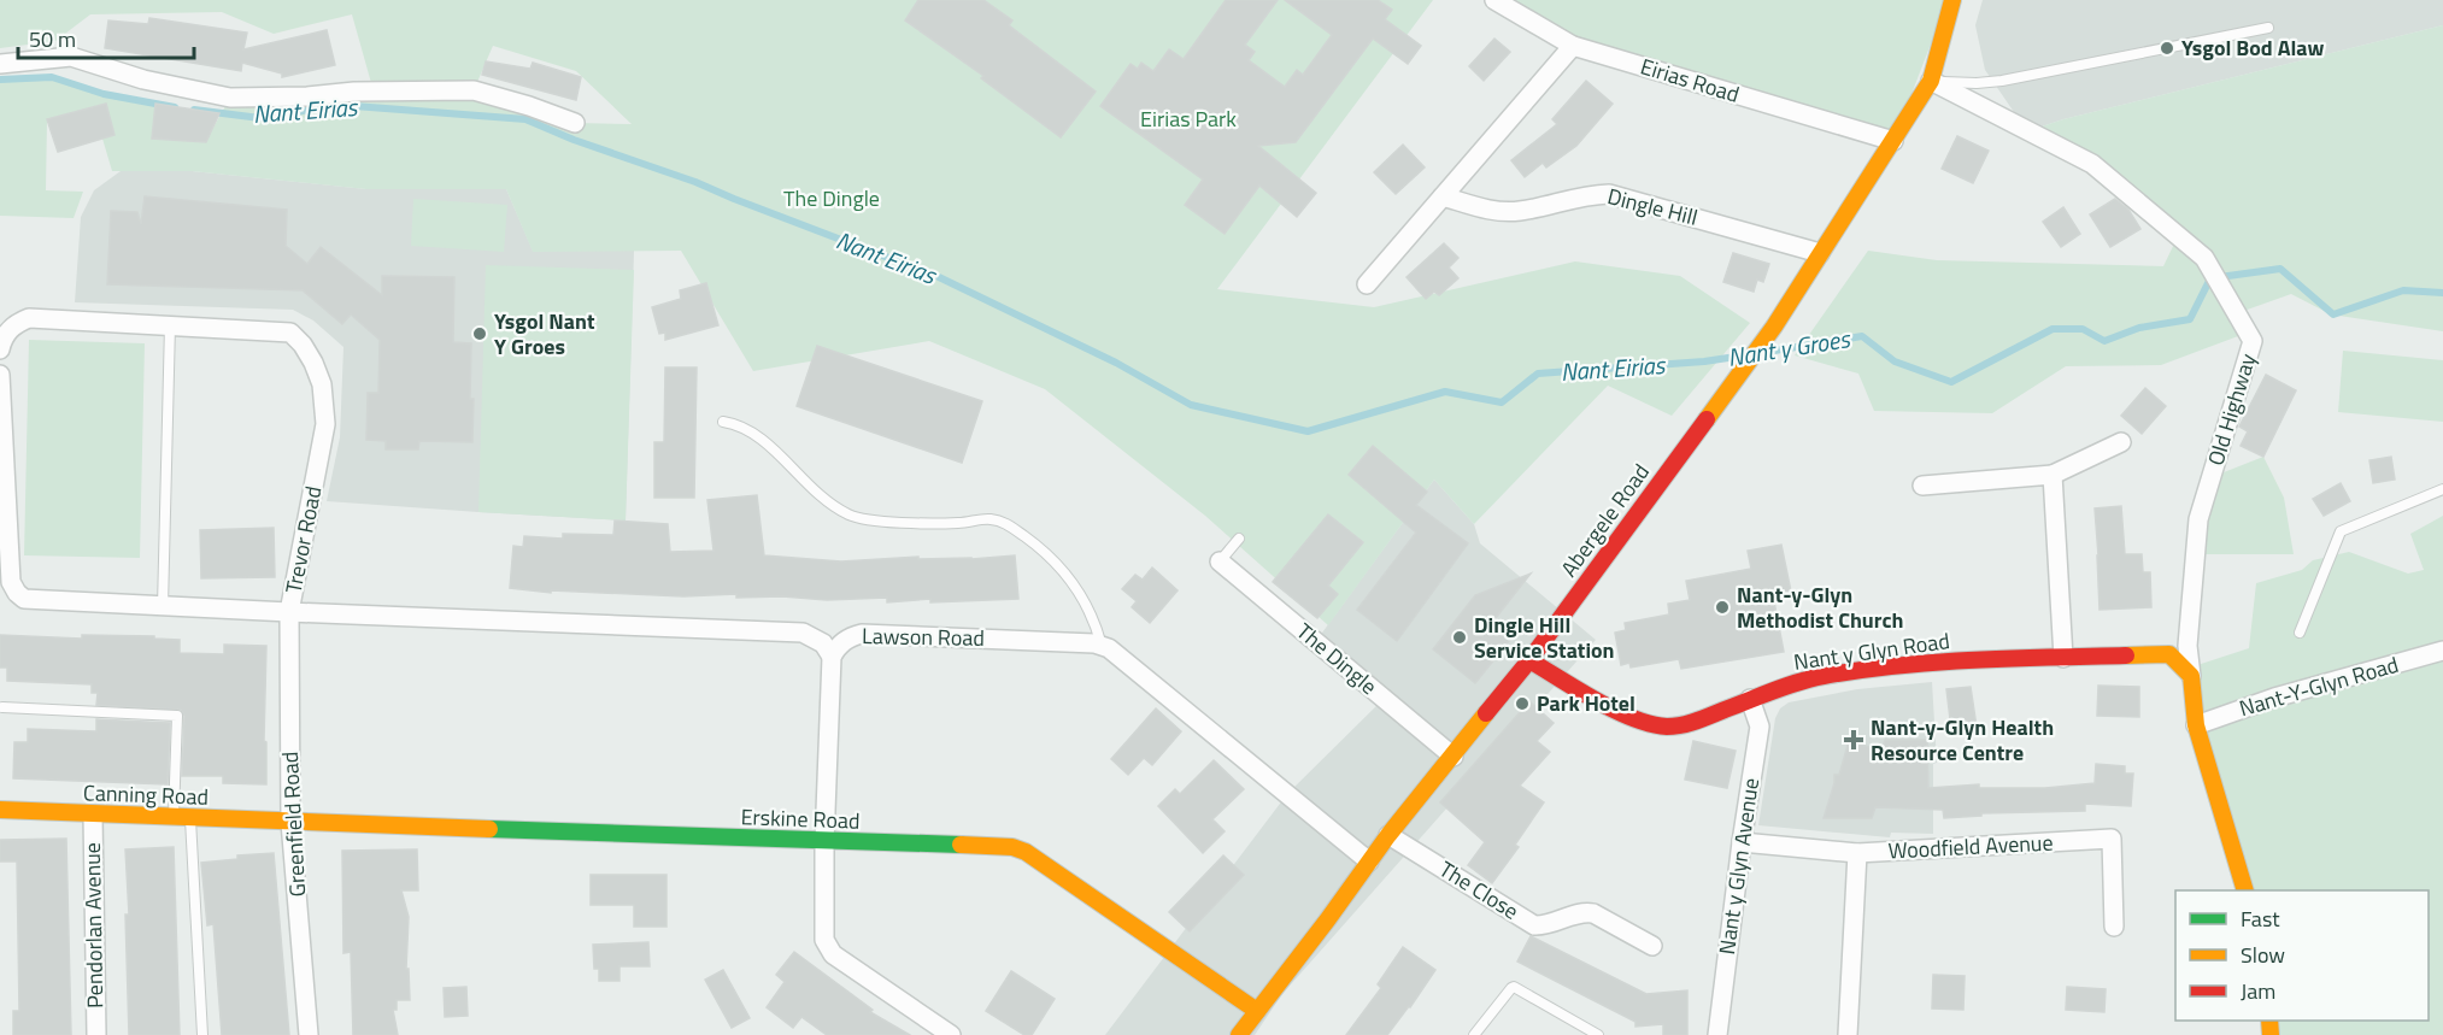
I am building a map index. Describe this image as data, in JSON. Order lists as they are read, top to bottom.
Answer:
{
  "streets": {
    "street": [
      "Eirias Road",
      "Dingle Hill",
      "Old Highway",
      "Abergele Road",
      "Trevor Road",
      "Lawson Road",
      "Nant y Glyn Road",
      "The Dingle",
      "Nant-Y-Glyn Road",
      "Canning Road",
      "Erskine Road",
      "Greenfield Road",
      "Woodfield Avenue",
      "Nant y Glyn Avenue",
      "The Close",
      "Pendorlan Avenue"
    ]
  },
  "crossings": [
    ["Eirias Road", "Abergele Road"],
    ["Dingle Hill", "Abergele Road"],
    ["Old Highway", "Abergele Road"],
    ["Old Highway", "Nant y Glyn Road"],
    ["Old Highway", "Nant-Y-Glyn Road"],
    ["Abergele Road", "Lawson Road"],
    ["Abergele Road", "Nant y Glyn Road"],
    ["Abergele Road", "The Dingle"],
    ["Abergele Road", "Erskine Road"],
    ["Abergele Road", "The Close"],
    ["Trevor Road", "Lawson Road"],
    ["Trevor Road", "Greenfield Road"],
    ["Lawson Road", "Greenfield Road"],
    ["Nant y Glyn Road", "Nant y Glyn Avenue"],
    ["Canning Road", "Erskine Road"],
    ["Canning Road", "Greenfield Road"],
    ["Canning Road", "Pendorlan Avenue"],
    ["Erskine Road", "Greenfield Road"],
    ["Woodfield Avenue", "Nant y Glyn Avenue"]
  ],
  "water": ["Nant Eirias", "Nant y Groes"],
  "parks": ["Eirias Park", "The Dingle"],
  "places": {
    "other": [
      "Ysgol Bod Alaw",
      "Ysgol Nant Y Groes",
      "Nant-y-Glyn Methodist Church",
      "Dingle Hill Service Station",
      "Park Hotel"
    ],
    "health": ["Nant-y-Glyn Health Resource Centre"]
  },
  "legend": ["Fast", "Slow", "Jam"],
  "scale_bar": "50 m"
}
